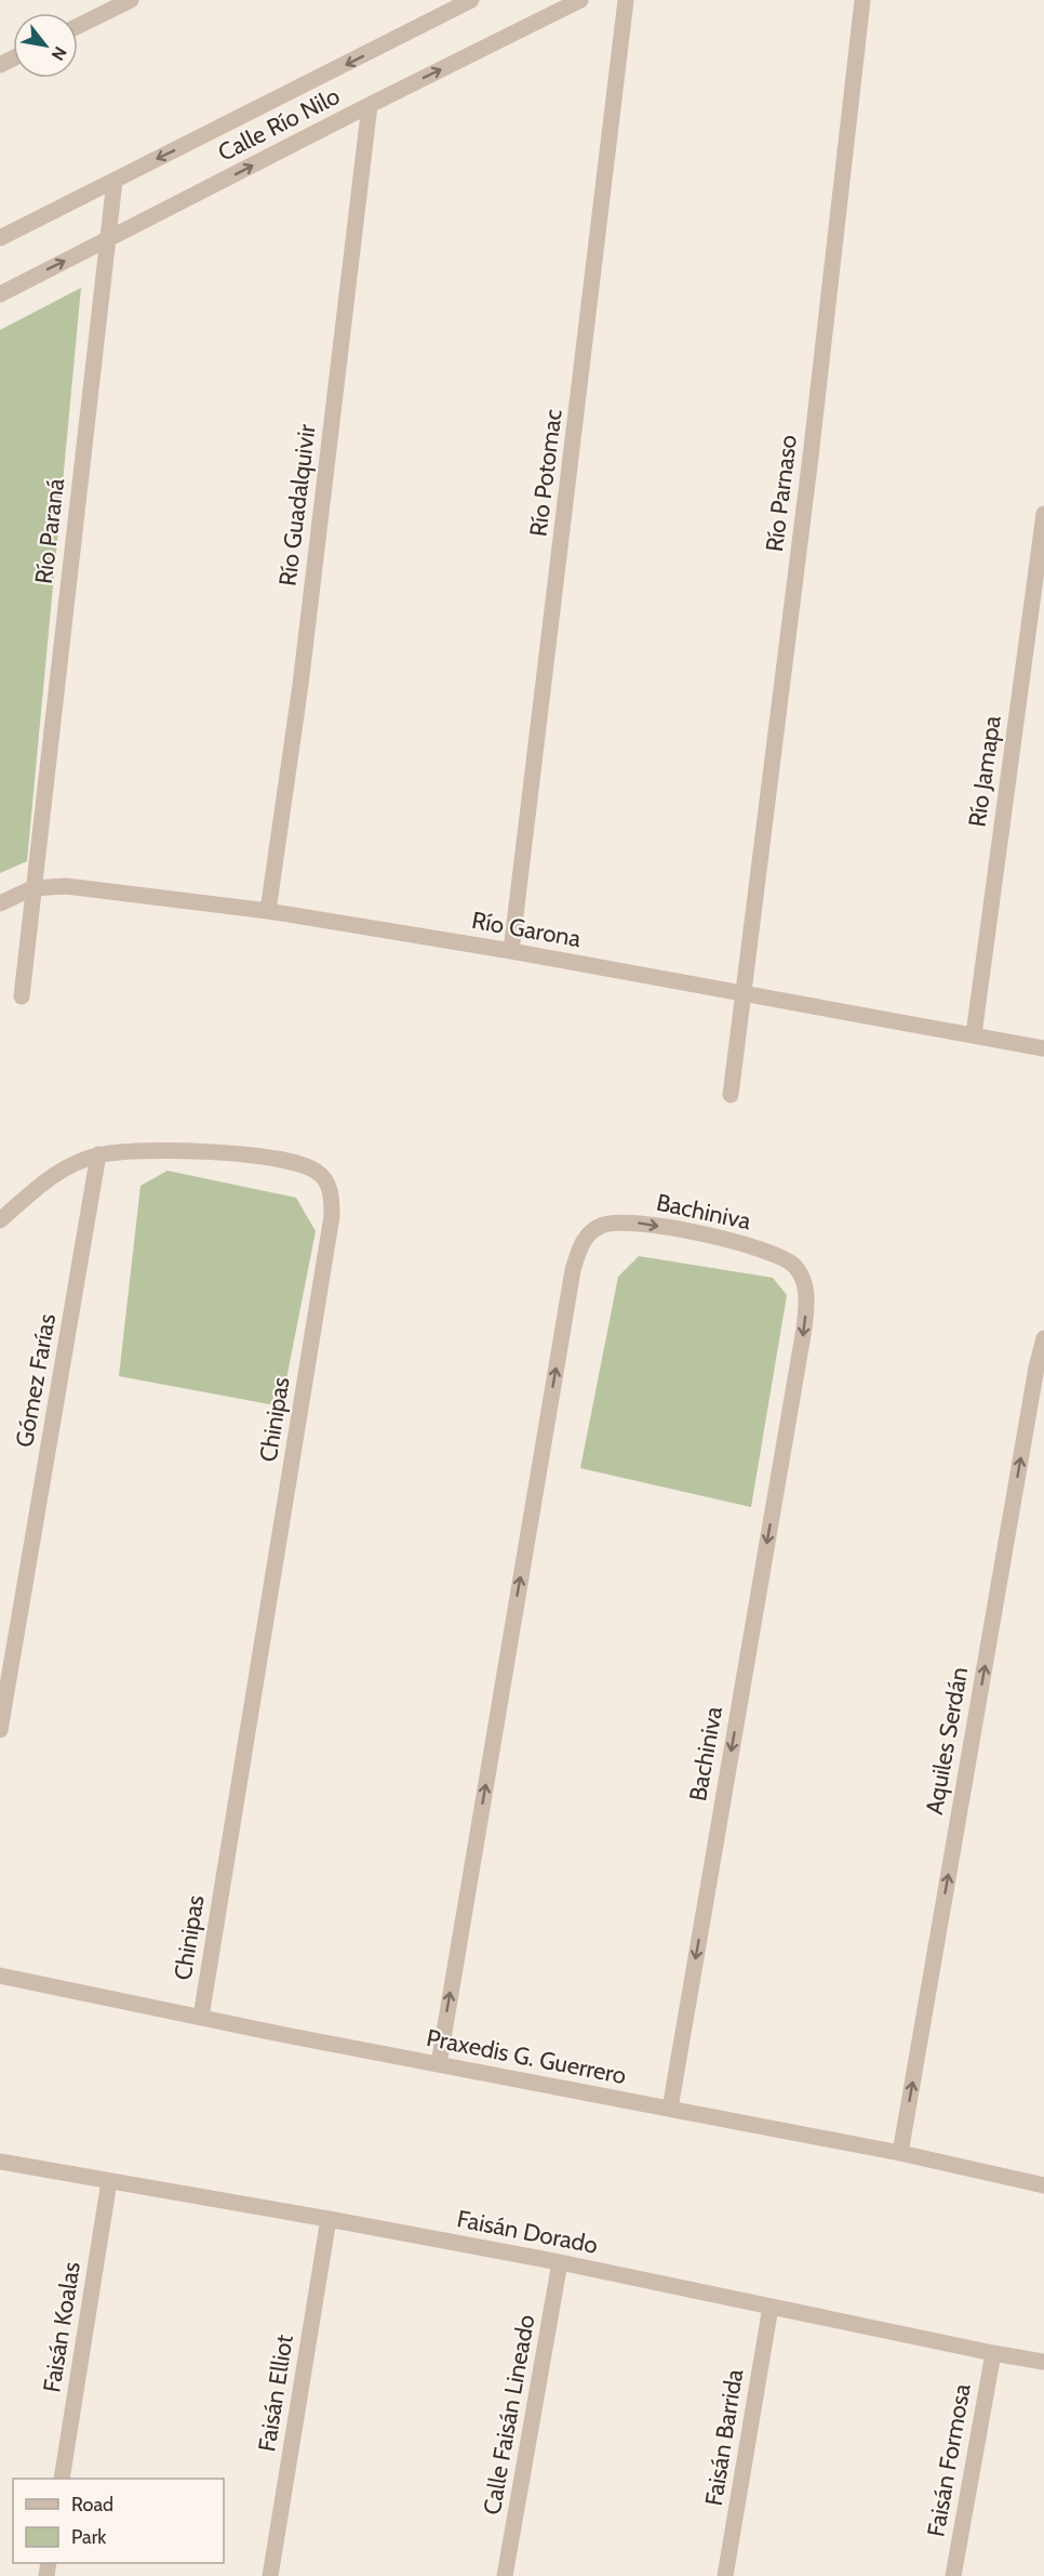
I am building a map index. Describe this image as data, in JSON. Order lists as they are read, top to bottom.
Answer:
{
  "streets": {
    "street": [
      "Calle Río Nilo",
      "Río Potomac",
      "Río Parnaso",
      "Río Guadalquivir",
      "Río Paraná",
      "Río Jamapa",
      "Río Garona",
      "Bachiniva",
      "Gómez Farías",
      "Chinipas",
      "Aquiles Serdán",
      "Praxedis G. Guerrero",
      "Faisán Dorado",
      "Faisán Koalas",
      "Faisán Elliot",
      "Calle Faisán Lineado",
      "Faisán Barrida",
      "Faisán Formosa"
    ]
  },
  "crossings": [
    ["Calle Río Nilo", "Río Guadalquivir"],
    ["Calle Río Nilo", "Río Paraná"],
    ["Río Potomac", "Río Garona"],
    ["Río Parnaso", "Río Garona"],
    ["Río Guadalquivir", "Río Garona"],
    ["Río Paraná", "Río Garona"],
    ["Río Jamapa", "Río Garona"],
    ["Bachiniva", "Praxedis G. Guerrero"],
    ["Gómez Farías", "Chinipas"],
    ["Chinipas", "Praxedis G. Guerrero"],
    ["Aquiles Serdán", "Praxedis G. Guerrero"],
    ["Faisán Dorado", "Faisán Koalas"],
    ["Faisán Dorado", "Faisán Elliot"],
    ["Faisán Dorado", "Calle Faisán Lineado"],
    ["Faisán Dorado", "Faisán Barrida"],
    ["Faisán Dorado", "Faisán Formosa"]
  ],
  "one_way": ["Aquiles Serdán"],
  "legend": ["Road", "Park"],
  "north": "bottom right"
}
